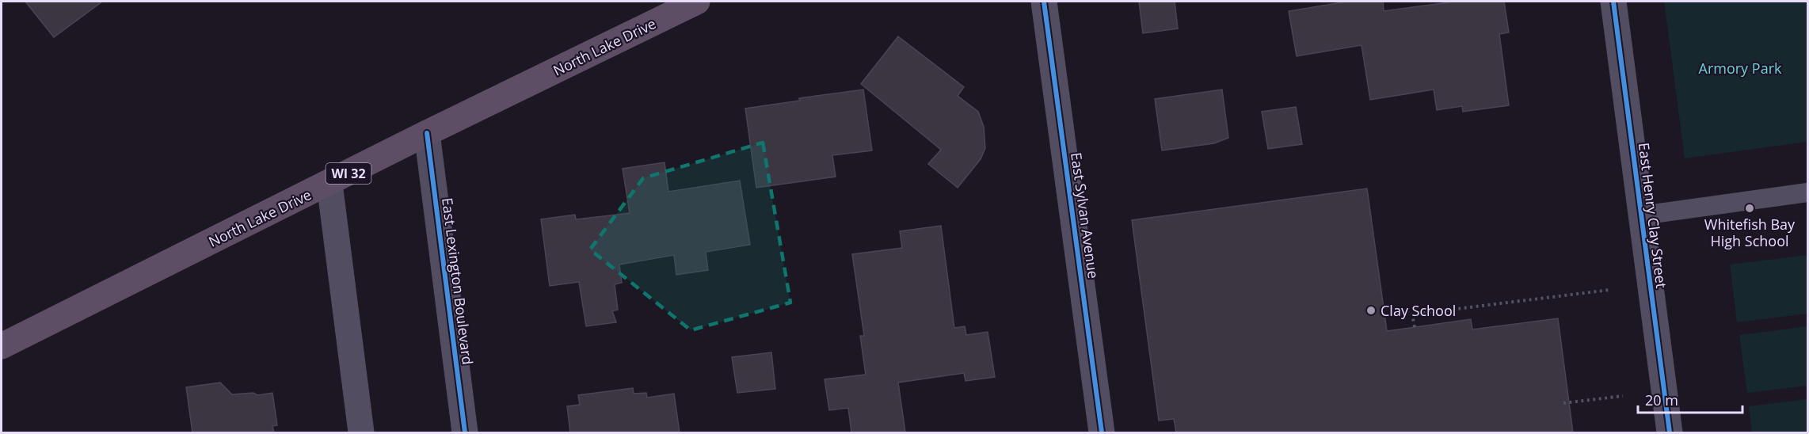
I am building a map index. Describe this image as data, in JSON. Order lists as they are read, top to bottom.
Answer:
{
  "streets": {
    "main road": ["North Lake Drive", "WI 32"],
    "street": ["East Sylvan Avenue", "East Henry Clay Street", "East Lexington Boulevard"]
  },
  "crossings": [
    ["North Lake Drive", "East Lexington Boulevard"]
  ],
  "parks": ["Armory Park"],
  "places": ["Whitefish Bay High School", "Clay School"],
  "scale_bar": "20 m"
}
